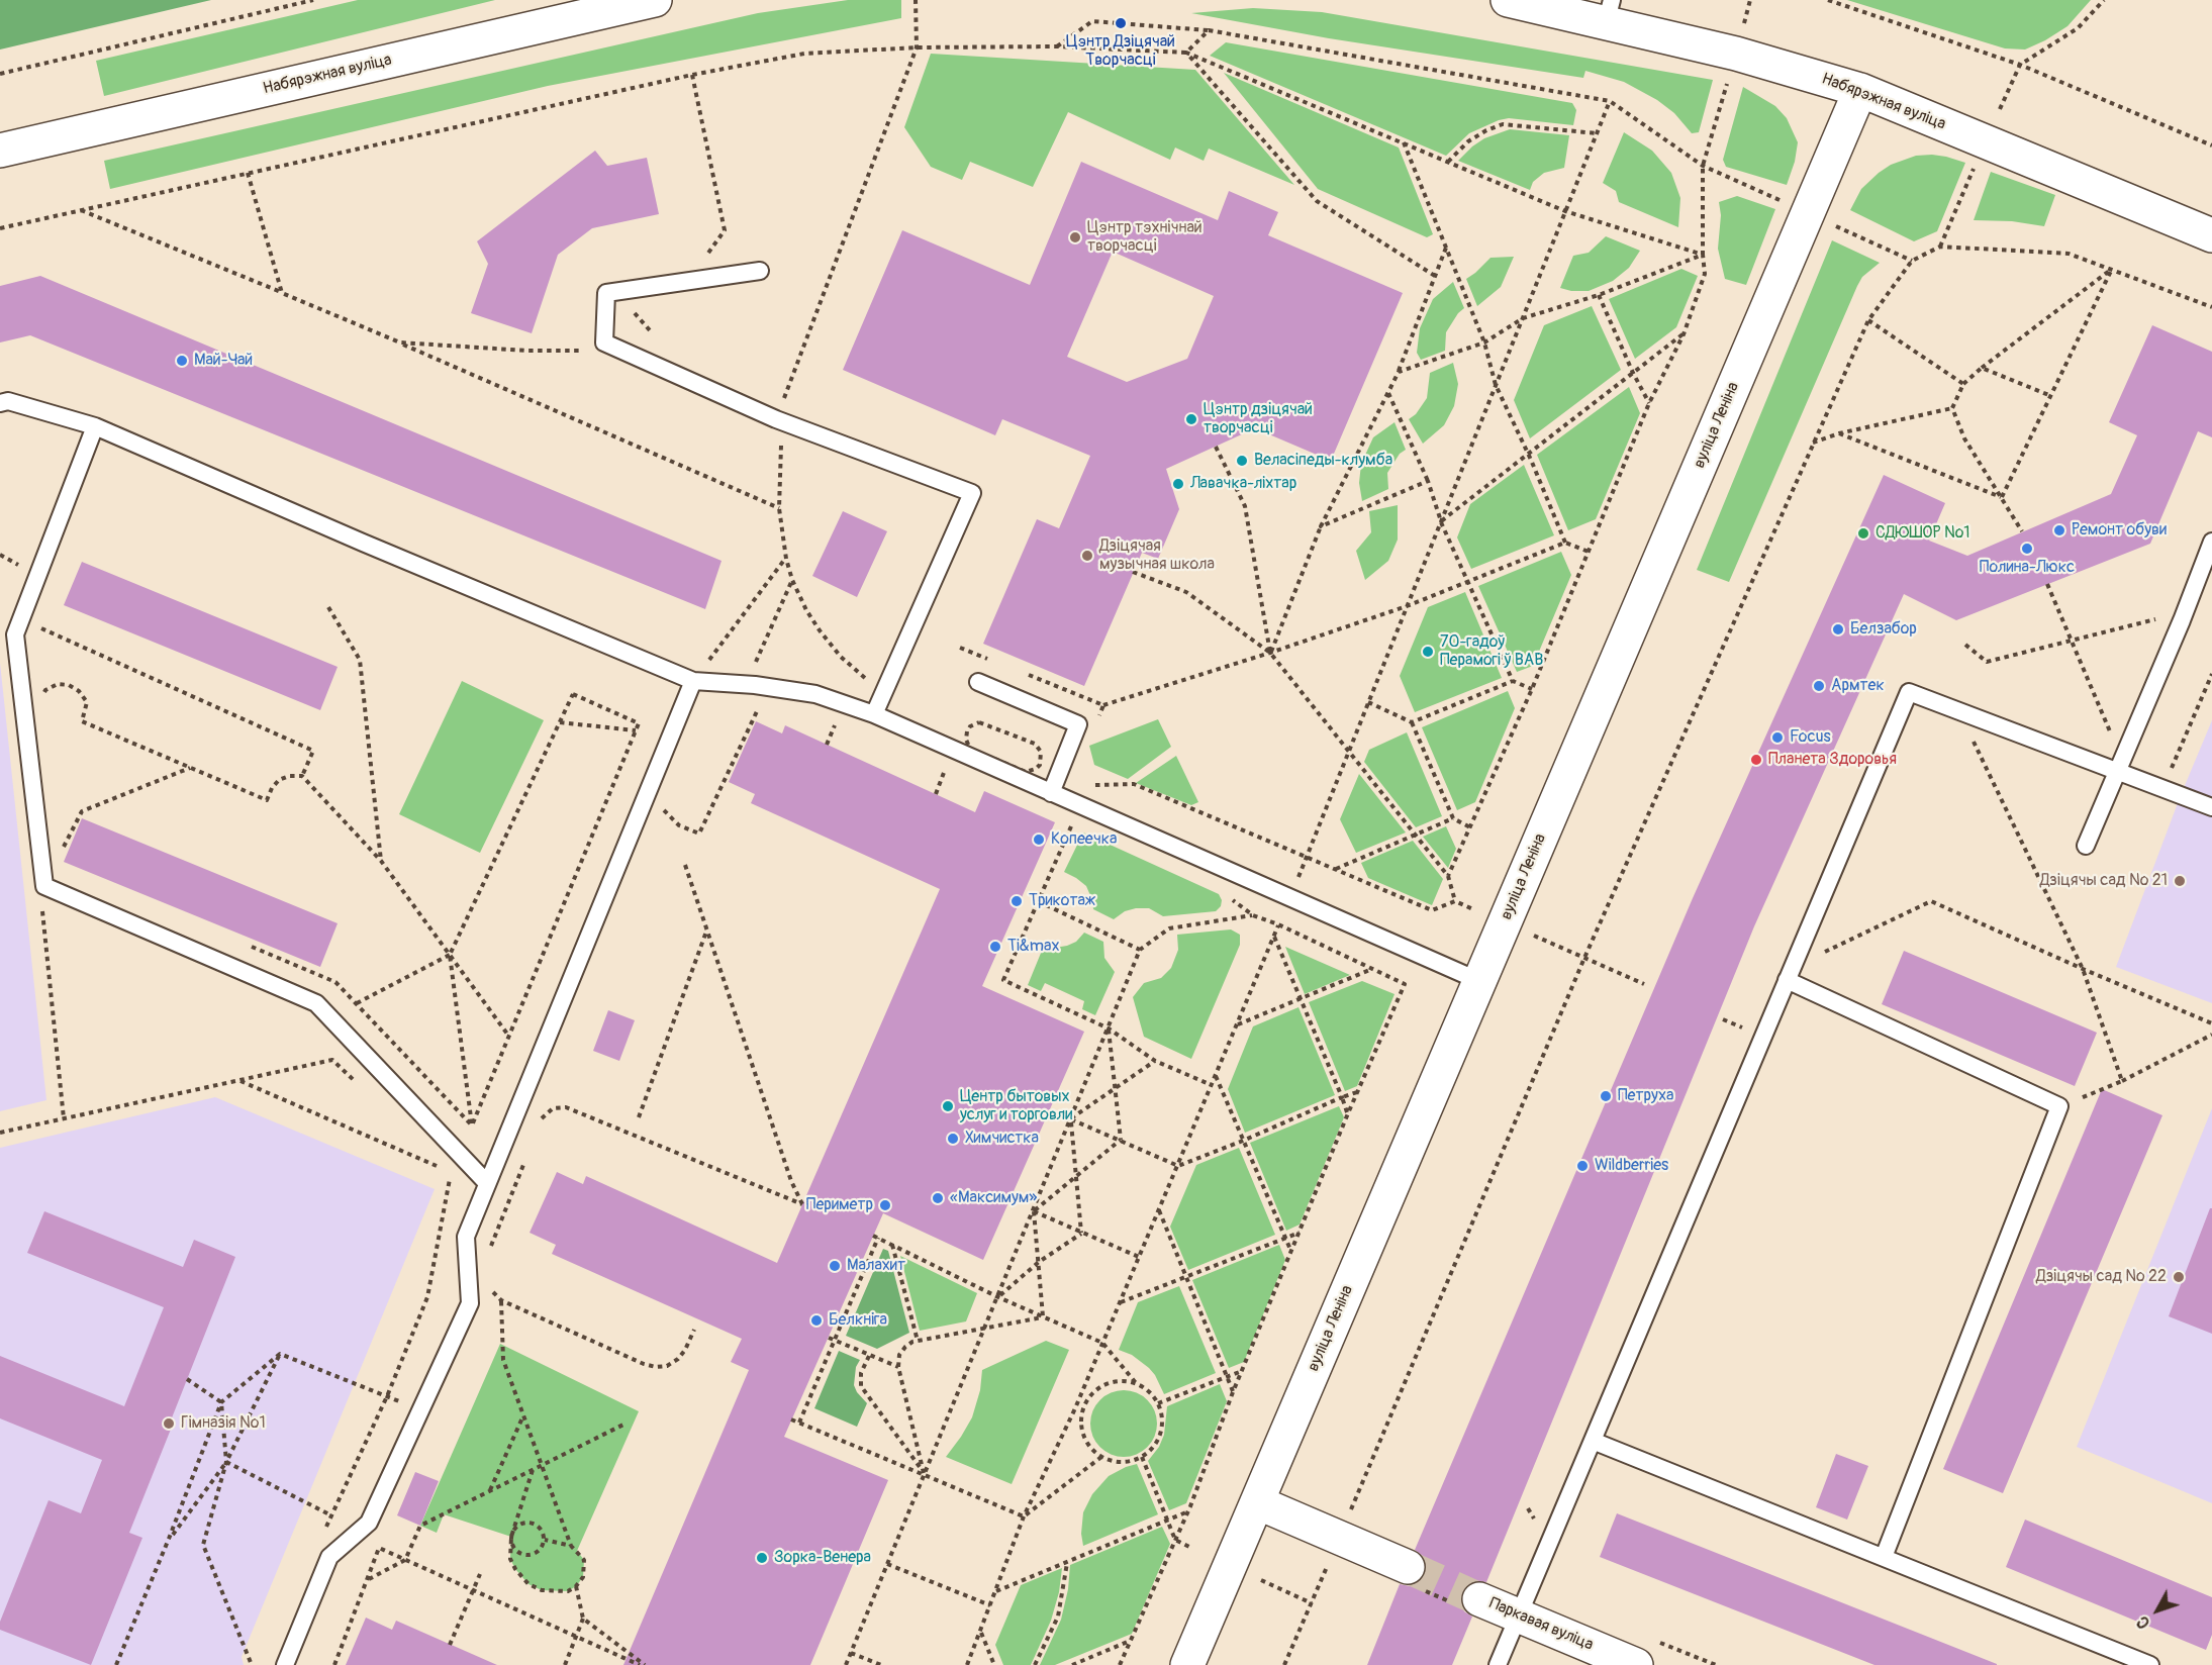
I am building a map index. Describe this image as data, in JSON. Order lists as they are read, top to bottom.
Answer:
{
  "streets": {
    "main road": ["Набярэжная вуліца", "вуліца Леніна", "Паркавая вуліца"]
  },
  "crossings": [
    ["Набярэжная вуліца", "вуліца Леніна"]
  ],
  "places": [
    "Цэнтр Дзіцячай Творчасці",
    "Цэнтр тэхнічнай творчасці",
    "Май-Чай",
    "Цэнтр дзіцячай творчасці",
    "Веласіпеды-клумба",
    "Лавачка-ліхтар",
    "Ремонт обуви",
    "СДЮШОР №1",
    "Полина-Люкс",
    "Дзіцячая музычная школа",
    "Белзабор",
    "70-гадоў Перамогі ў ВАВ",
    "Армтек",
    "Focus",
    "Планета Здоровья",
    "Копеечка",
    "Дзіцячы сад № 21",
    "Трикотаж",
    "Ti&max",
    "Петруха",
    "Центр бытовых услуг и торговли",
    "Химчистка",
    "Wildberries",
    "«Максимум»",
    "Периметр",
    "Малахит",
    "Дзіцячы сад № 22",
    "Белкніга",
    "Гімназія №1",
    "Зорка-Венера"
  ],
  "north": "bottom left"
}
